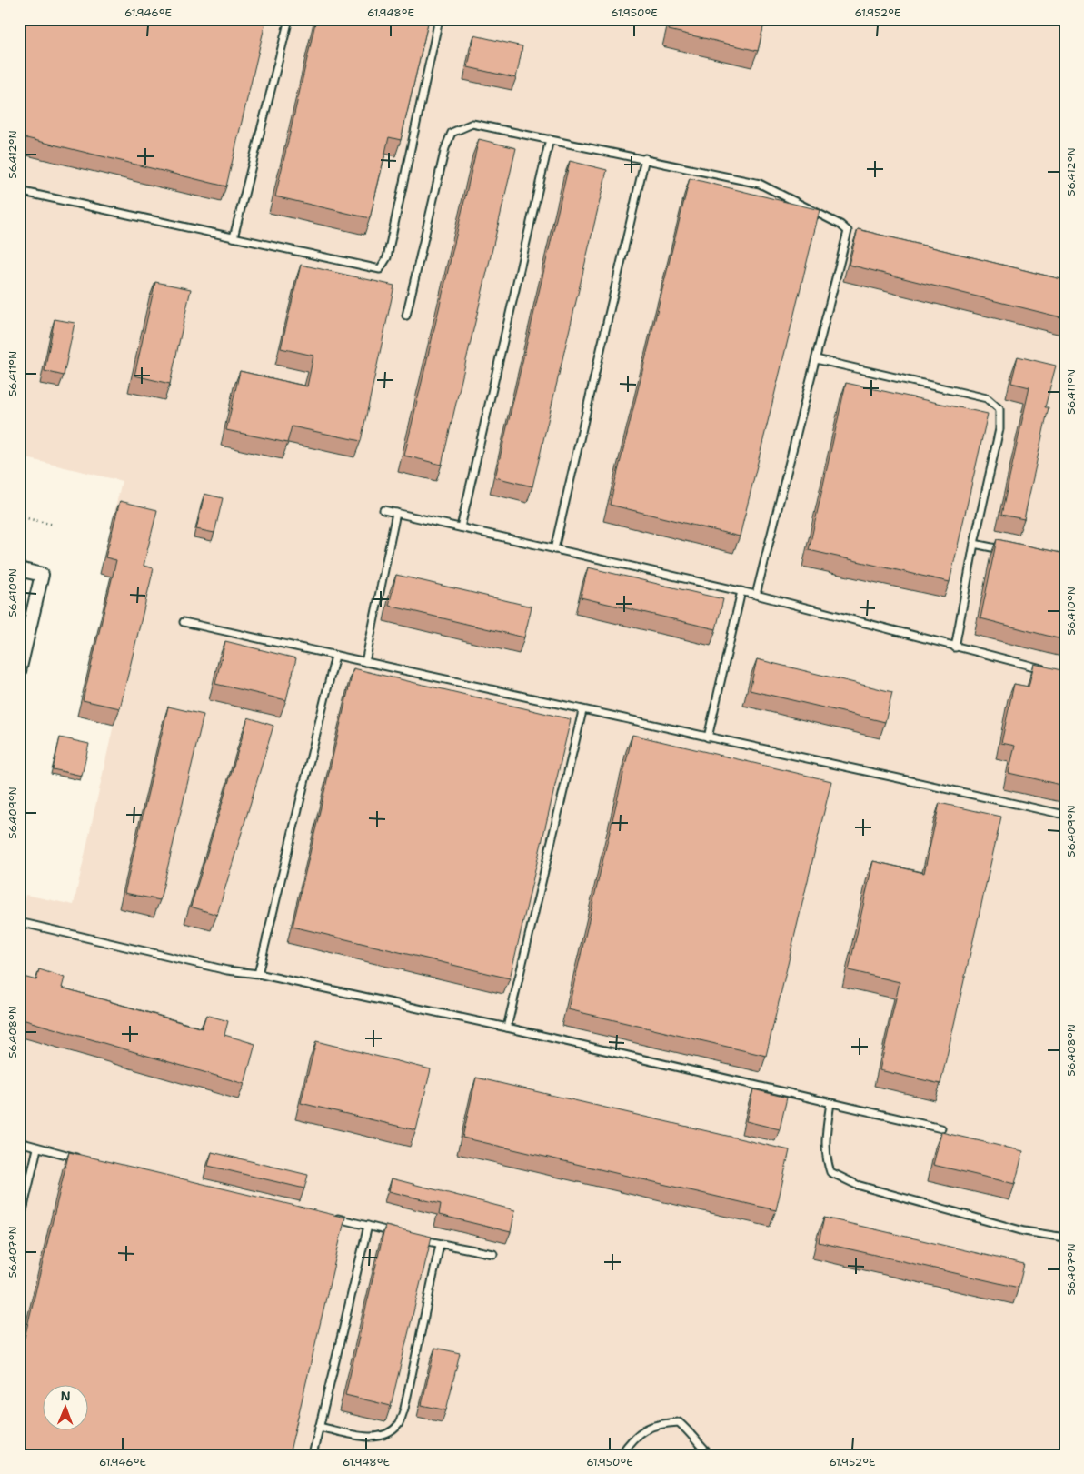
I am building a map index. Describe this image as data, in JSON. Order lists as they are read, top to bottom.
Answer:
{
  "north": "top",
  "coordinates": [
    "61.946°E",
    "61.948°E",
    "61.950°E",
    "61.952°E",
    "56.412°N",
    "56.411°N",
    "56.410°N",
    "56.409°N",
    "56.408°N",
    "56.407°N"
  ]
}
